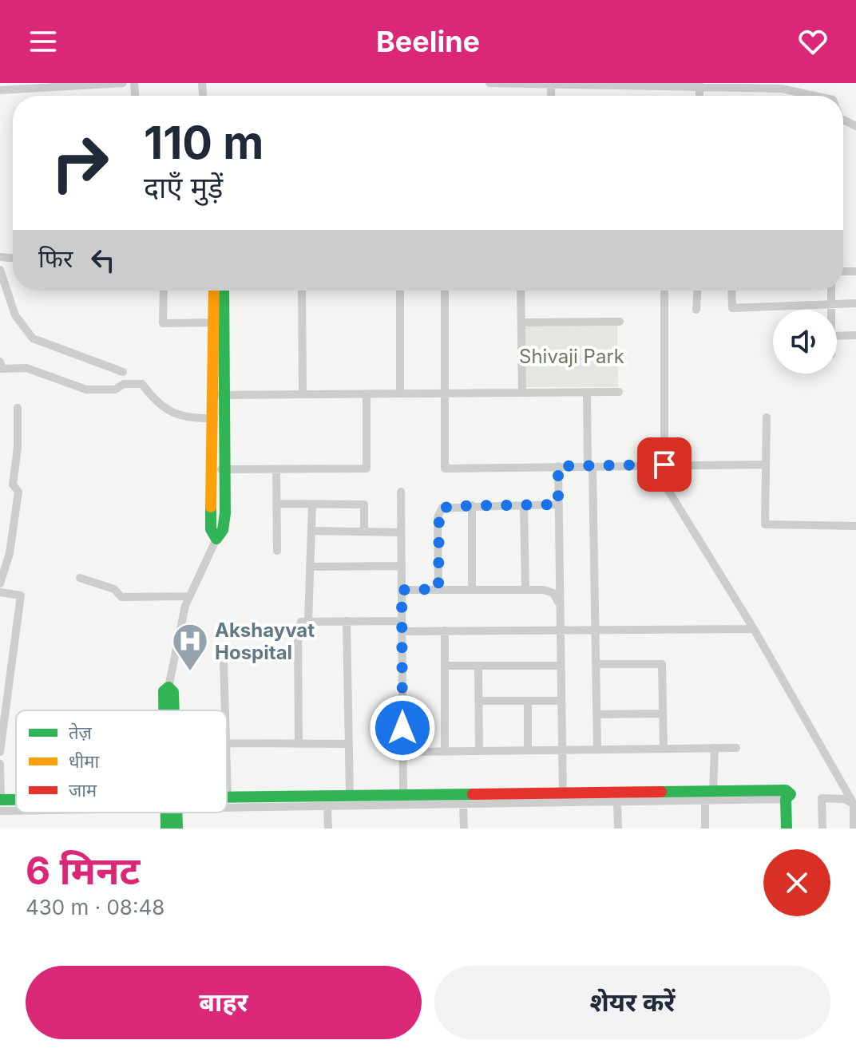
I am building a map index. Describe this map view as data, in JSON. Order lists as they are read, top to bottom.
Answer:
{
  "parks": ["Shivaji Park"],
  "places": {
    "hospital": ["Akshayvat Hospital"]
  },
  "legend": ["तेज़", "धीमा", "जाम"],
  "page": {
    "header": "Beeline",
    "turn": ["110 m", "दाएँ मुड़ें"],
    "then": "फिर",
    "heading": ["6 मिनट", "430 m · 08:48"],
    "buttons": ["बाहर", "शेयर करें"]
  }
}
